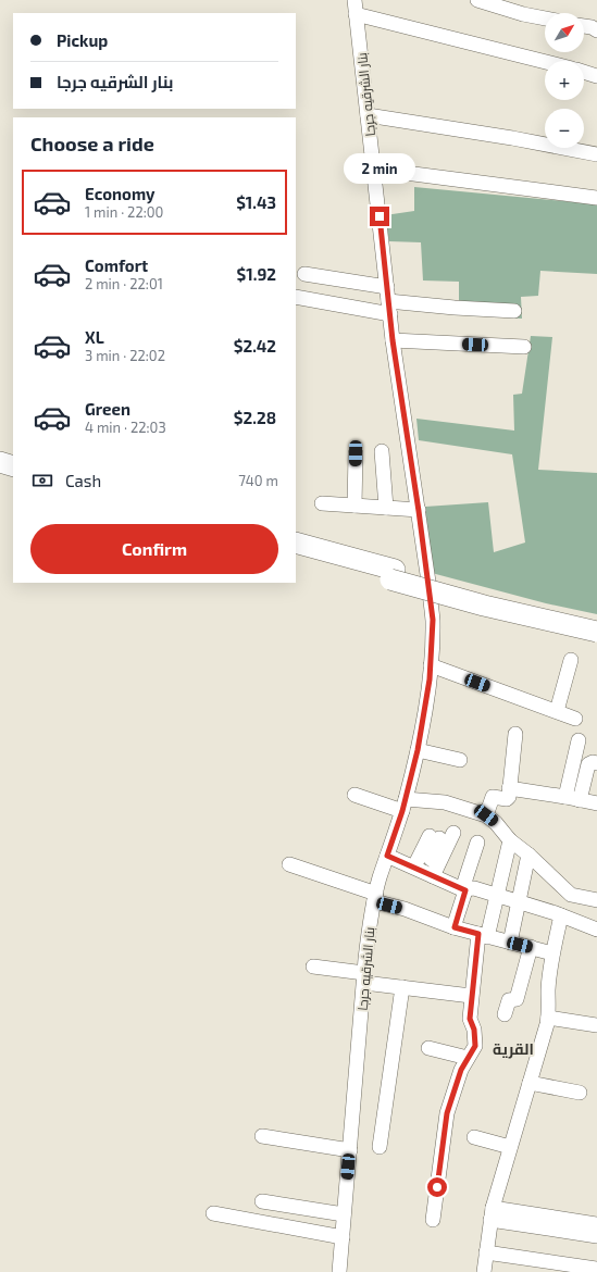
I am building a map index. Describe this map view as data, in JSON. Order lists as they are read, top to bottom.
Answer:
{
  "streets": {
    "street": ["بنار الشرقيه جرجا"]
  },
  "districts": ["القرية"],
  "north": "top right",
  "page": {
    "map_buttons": ["+", "−"],
    "banner": ["Pickup", "بنار الشرقيه جرجا"],
    "heading": "Choose a ride",
    "bubble": "2 min",
    "list": [
      {
        "name": "Economy",
        "note": "1 min · 22:00",
        "value": "$1.43"
      },
      {
        "name": "Comfort",
        "note": "2 min · 22:01",
        "value": "$1.92"
      },
      {
        "name": "XL",
        "note": "3 min · 22:02",
        "value": "$2.42"
      },
      {
        "name": "Green",
        "note": "4 min · 22:03",
        "value": "$2.28"
      }
    ],
    "pay": ["Cash", "740 m"],
    "buttons": "Confirm"
  }
}
